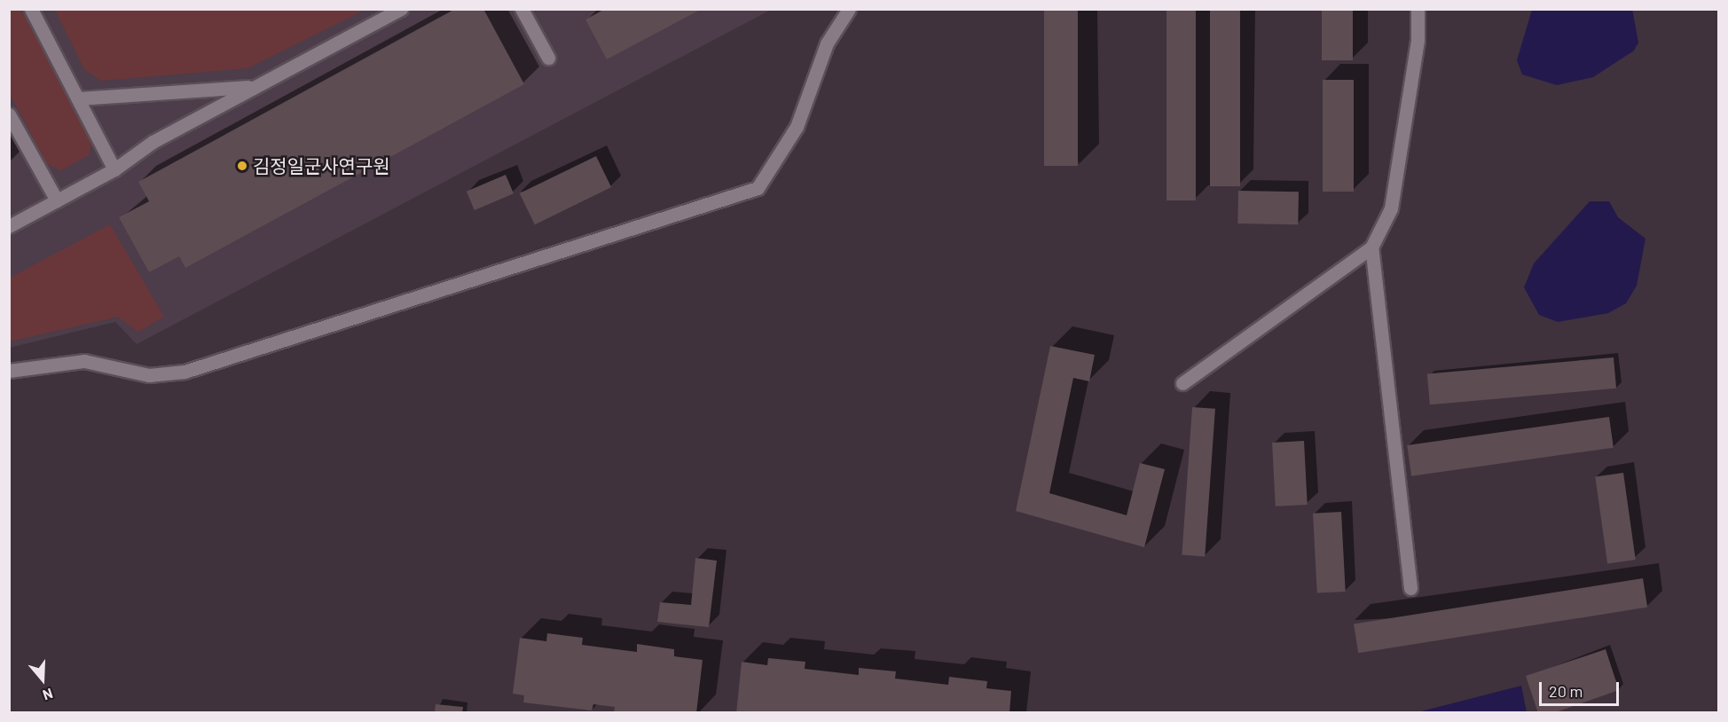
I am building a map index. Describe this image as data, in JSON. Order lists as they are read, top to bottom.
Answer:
{
  "places": ["김정일군사연구원"],
  "scale_bar": "20 m",
  "north": "bottom"
}
